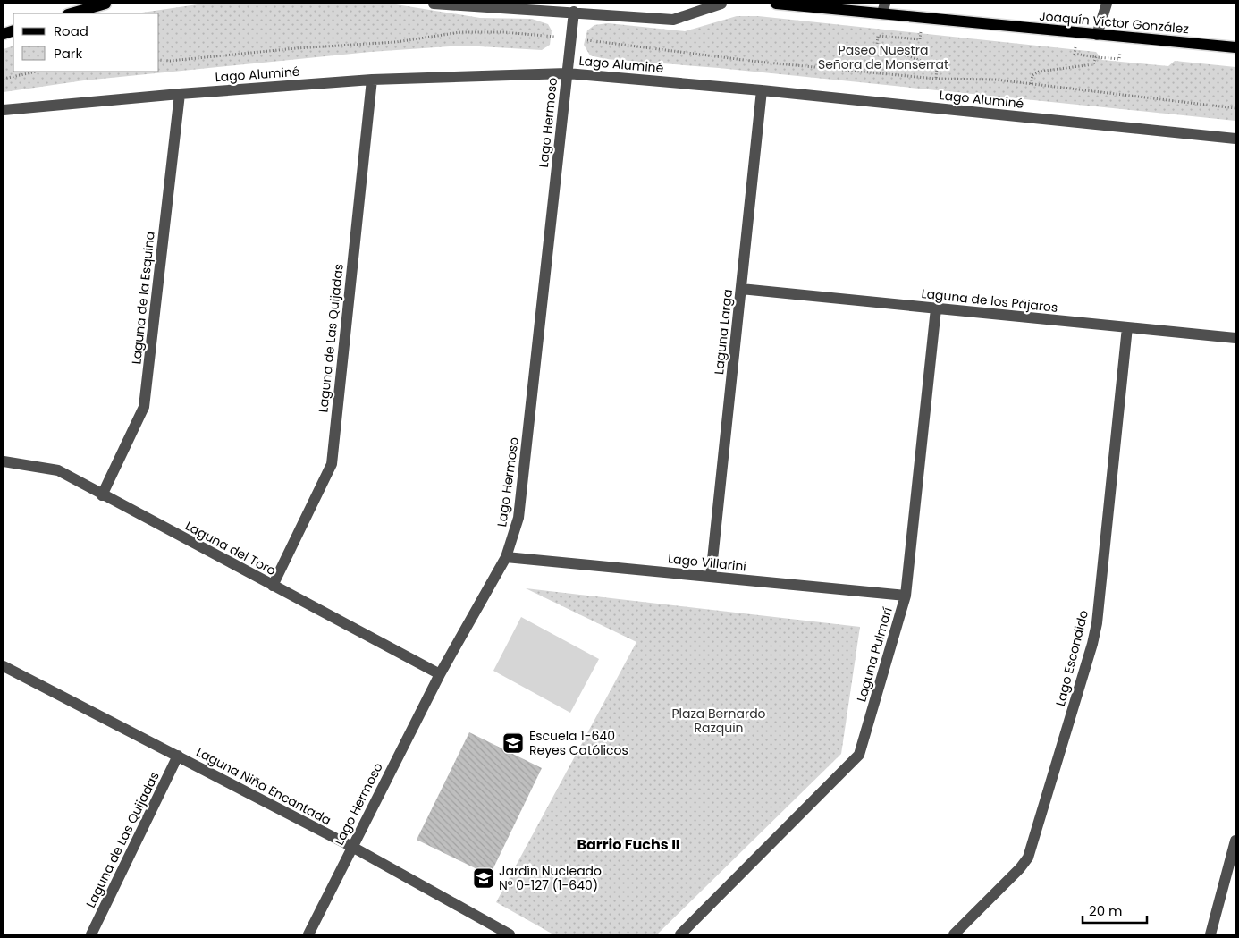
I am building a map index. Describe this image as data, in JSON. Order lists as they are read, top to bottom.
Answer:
{
  "streets": {
    "main road": ["Joaquín Víctor González"],
    "street": [
      "Lago Aluminé",
      "Lago Hermoso",
      "Laguna de la Esquina",
      "Laguna de los Pájaros",
      "Laguna Larga",
      "Laguna de Las Quijadas",
      "Laguna del Toro",
      "Lago Villarini",
      "Laguna Pulmarí",
      "Lago Escondido",
      "Laguna Niña Encantada"
    ]
  },
  "crossings": [
    ["Lago Aluminé", "Lago Hermoso"],
    ["Lago Aluminé", "Laguna de la Esquina"],
    ["Lago Aluminé", "Laguna Larga"],
    ["Lago Aluminé", "Laguna de Las Quijadas"],
    ["Lago Hermoso", "Laguna del Toro"],
    ["Lago Hermoso", "Lago Villarini"],
    ["Lago Hermoso", "Laguna Niña Encantada"],
    ["Laguna de la Esquina", "Laguna del Toro"],
    ["Laguna de los Pájaros", "Laguna Larga"],
    ["Laguna de los Pájaros", "Laguna Pulmarí"],
    ["Laguna de los Pájaros", "Lago Escondido"],
    ["Laguna Larga", "Lago Villarini"],
    ["Laguna de Las Quijadas", "Laguna del Toro"],
    ["Laguna de Las Quijadas", "Laguna Niña Encantada"],
    ["Lago Villarini", "Laguna Pulmarí"]
  ],
  "districts": ["Barrio Fuchs II"],
  "parks": ["Paseo Nuestra Señora de Monserrat", "Plaza Bernardo Razquin"],
  "places": {
    "school or university": ["Escuela 1-640 Reyes Católicos", "Jardín Nucleado N° 0-127 (1-640)"]
  },
  "legend": ["Road", "Park"],
  "scale_bar": "20 m"
}
